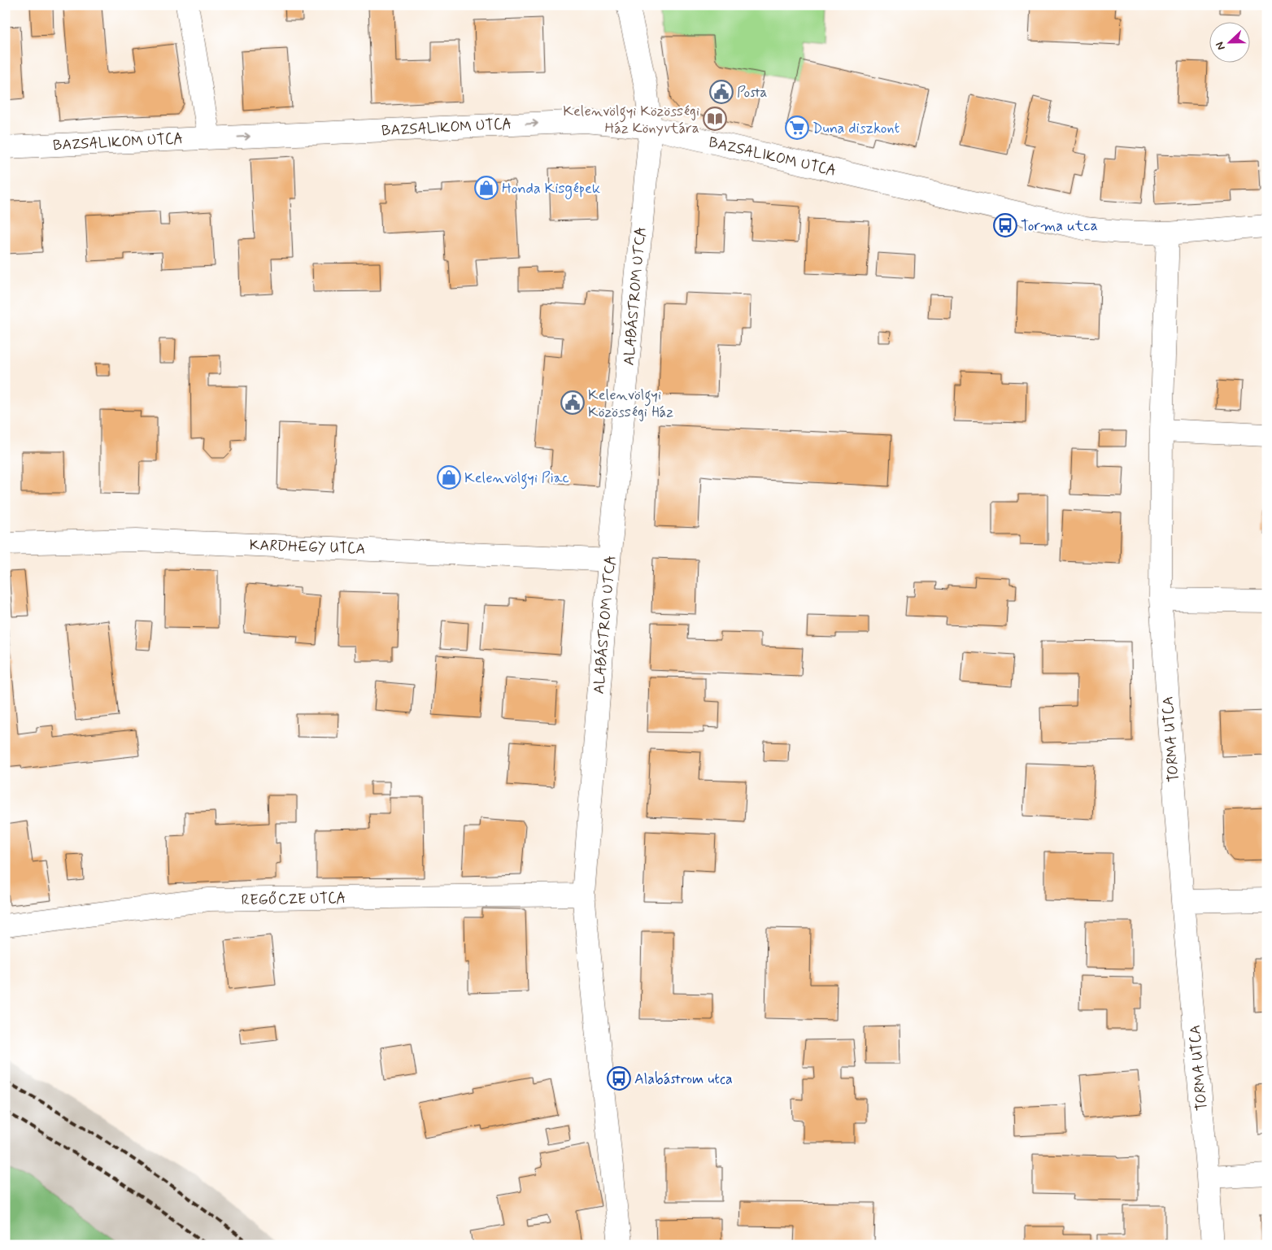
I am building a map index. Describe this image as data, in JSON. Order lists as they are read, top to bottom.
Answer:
{
  "streets": {
    "street": [
      "BAZSALIKOM UTCA",
      "ALABÁSTROM UTCA",
      "KARDHEGY UTCA",
      "TORMA UTCA",
      "REGŐCZE UTCA"
    ]
  },
  "crossings": [
    ["BAZSALIKOM UTCA", "ALABÁSTROM UTCA"],
    ["BAZSALIKOM UTCA", "TORMA UTCA"],
    ["ALABÁSTROM UTCA", "KARDHEGY UTCA"],
    ["ALABÁSTROM UTCA", "REGŐCZE UTCA"]
  ],
  "places": {
    "public building": ["Posta", "Kelenvölgyi Közösségi Ház"],
    "library": ["Kelenvölgyi Közösségi Ház Könyvtára"],
    "supermarket": ["Duna diszkont"],
    "shop": ["Honda Kisgépek", "Kelenvölgyi Piac"],
    "bus stop": ["Torma utca", "Alabástrom utca"]
  },
  "north": "left"
}
